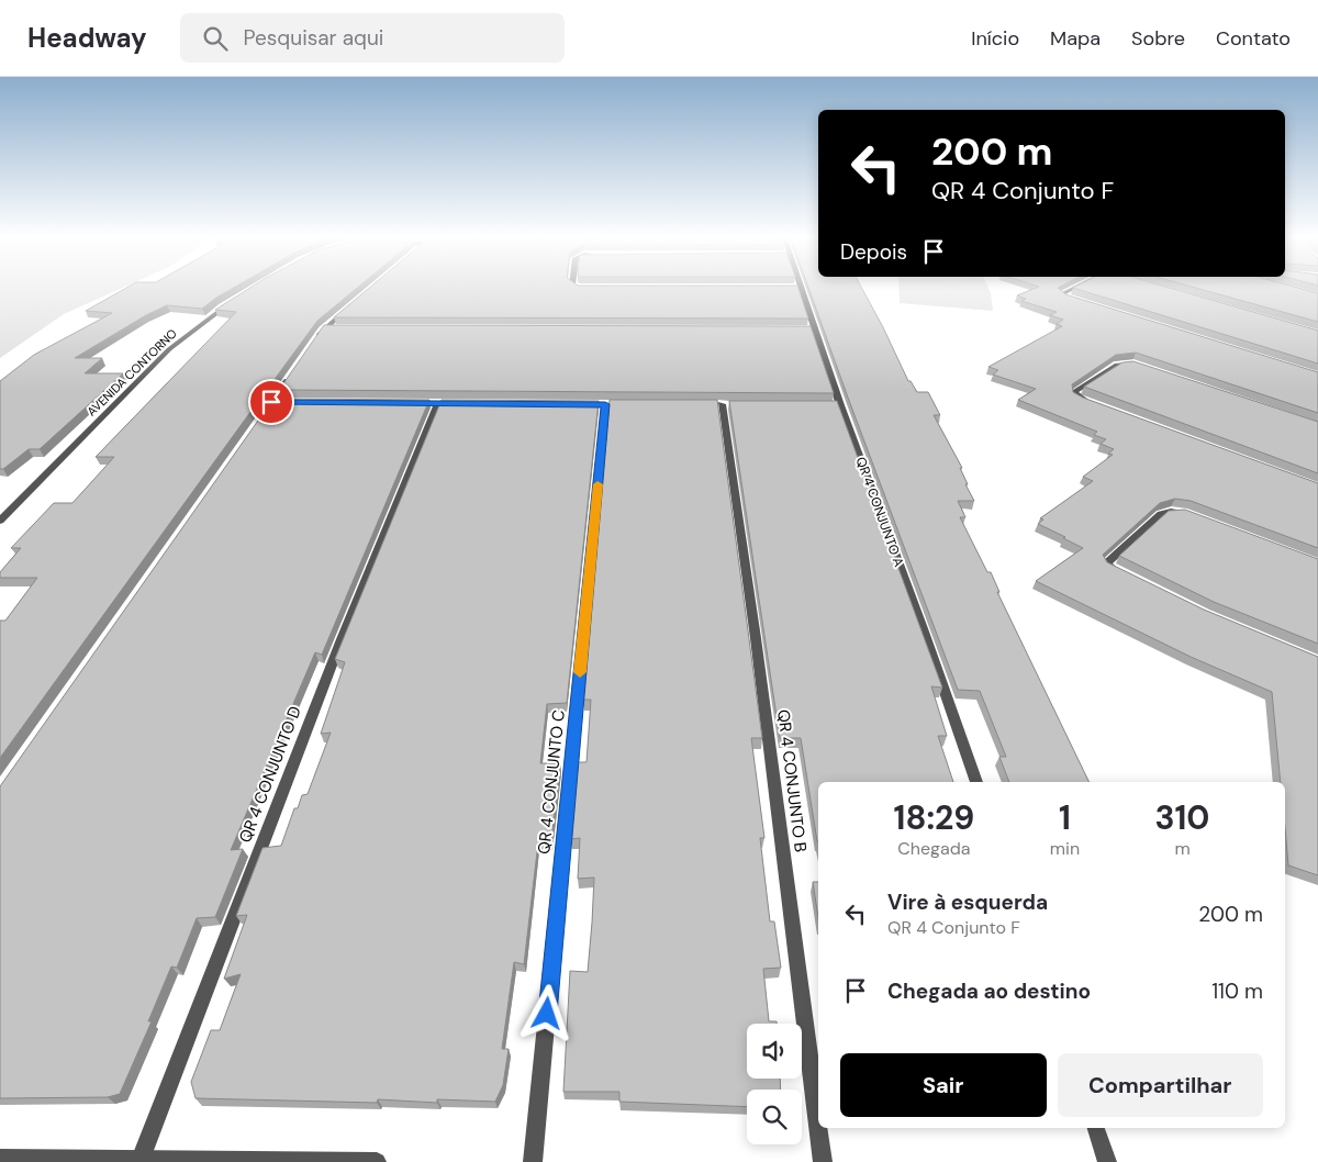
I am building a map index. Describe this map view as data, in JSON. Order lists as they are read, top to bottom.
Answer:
{
  "streets": {
    "street": [
      "AVENIDA CONTORNO",
      "QR 4 CONJUNTO A",
      "QR 4 CONJUNTO D",
      "QR 4 CONJUNTO B",
      "QR 4 CONJUNTO C"
    ]
  },
  "page": {
    "header": "Headway",
    "search": "Pesquisar aqui",
    "nav": [
      "Início",
      "Mapa",
      "Sobre",
      "Contato"
    ],
    "turn": ["200 m", "QR 4 Conjunto F"],
    "then": "Depois",
    "eta": [
      "18:29",
      "Chegada",
      "1",
      "min",
      "310",
      "m"
    ],
    "list": [
      {
        "name": "Vire à esquerda",
        "note": "QR 4 Conjunto F",
        "value": "200 m"
      },
      {
        "name": "Chegada ao destino",
        "value": "110 m"
      }
    ],
    "buttons": ["Sair", "Compartilhar"]
  }
}
